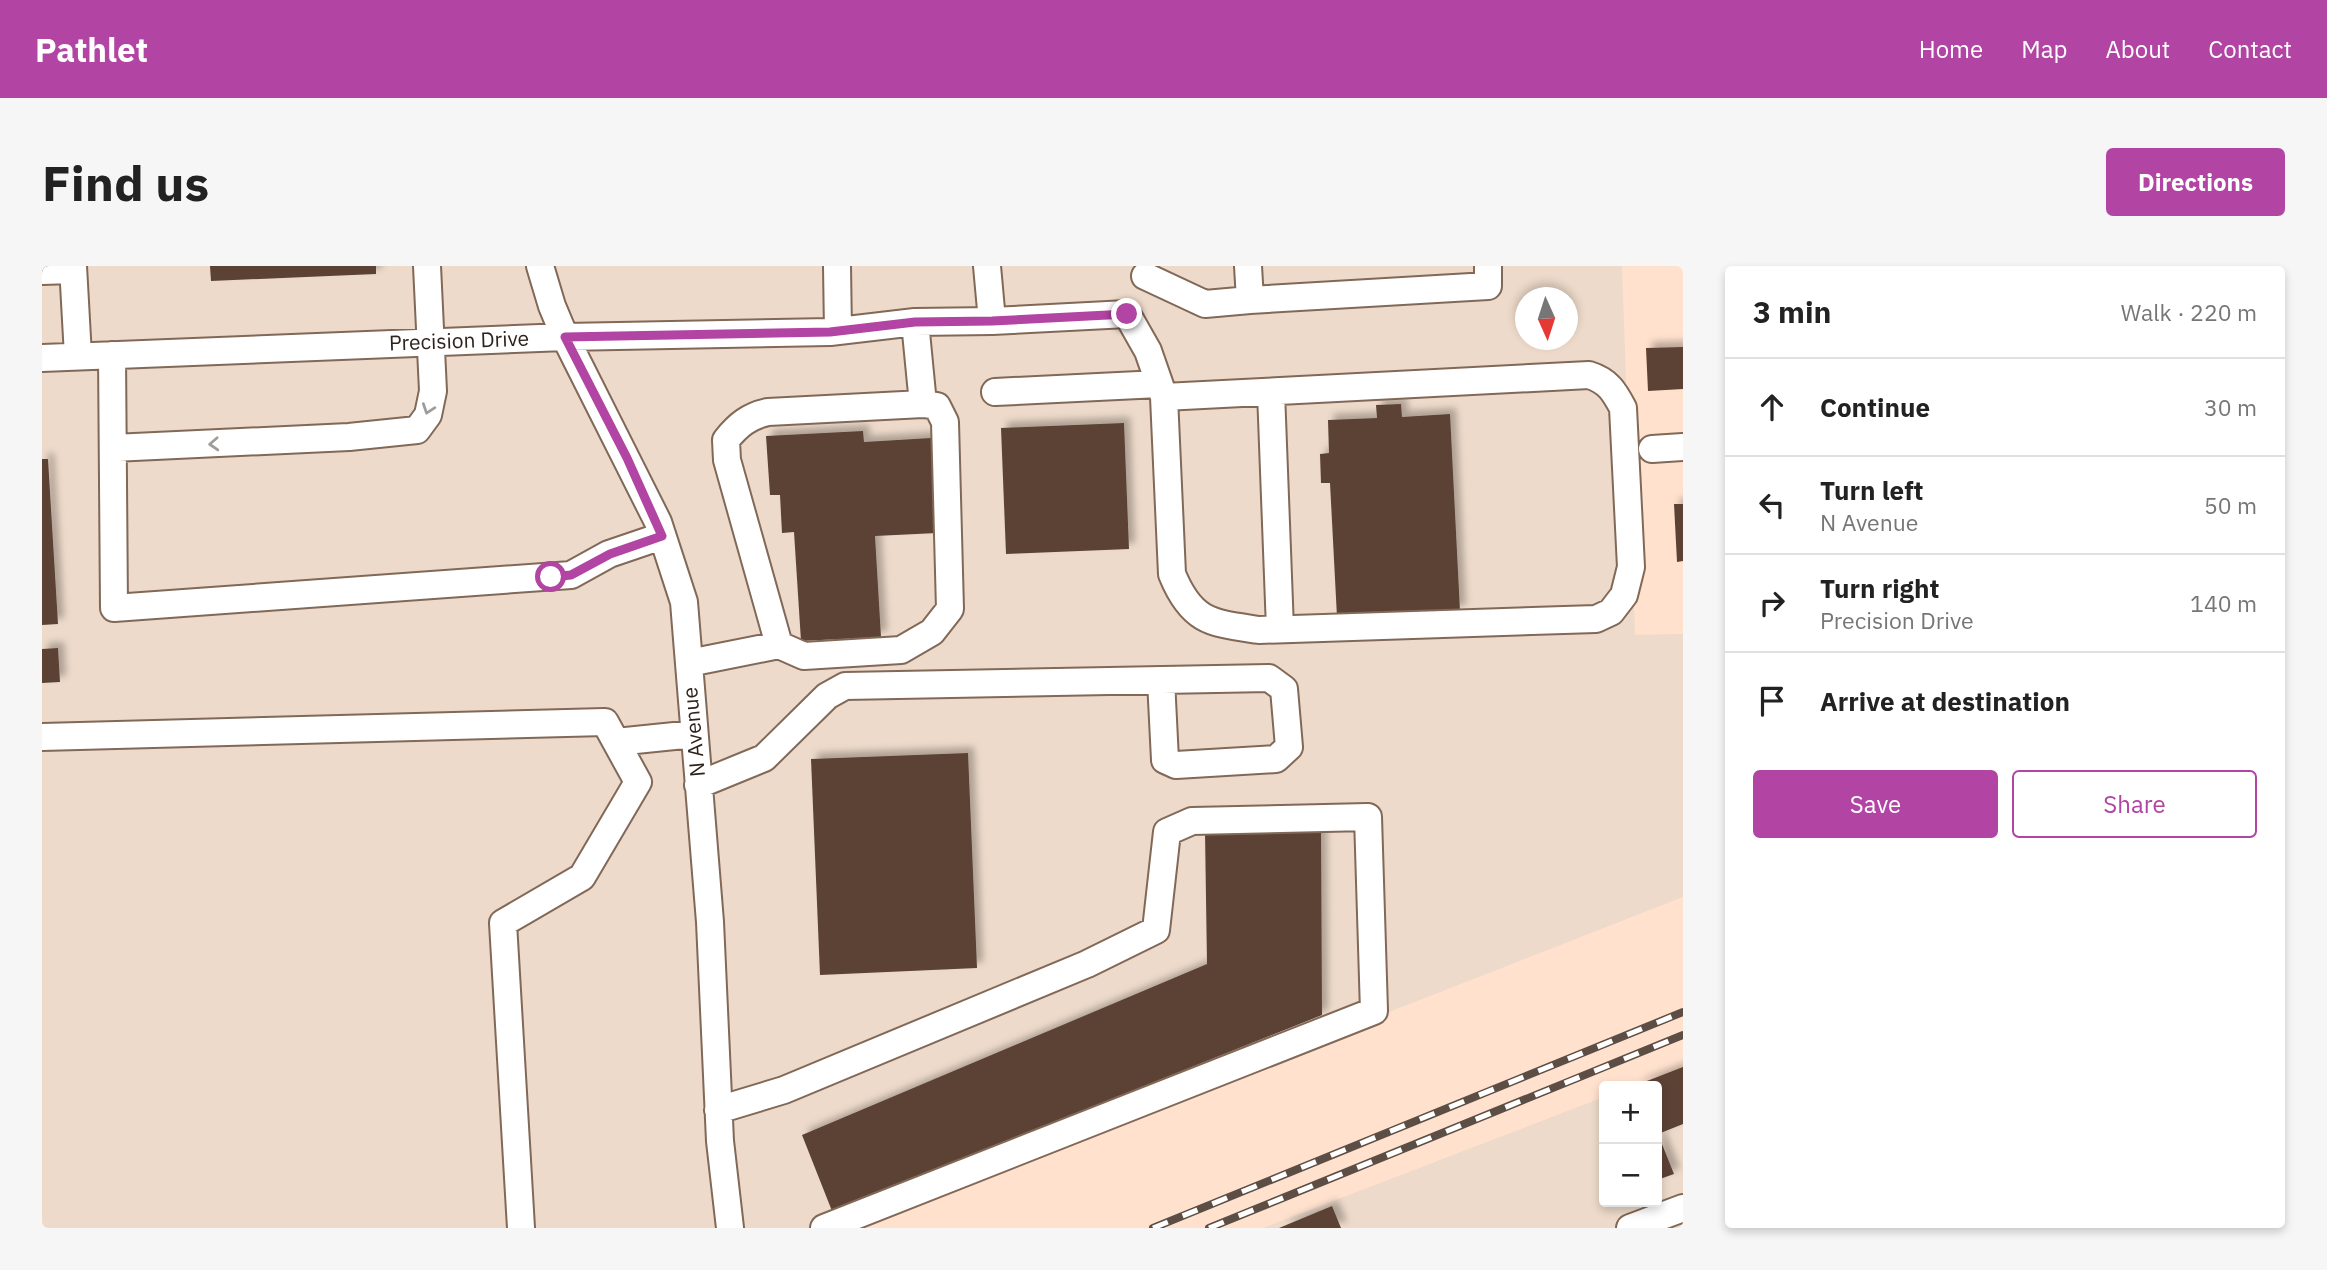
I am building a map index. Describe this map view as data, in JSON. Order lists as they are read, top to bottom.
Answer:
{
  "streets": {
    "street": ["Precision Drive", "N Avenue"]
  },
  "crossings": [
    ["Precision Drive", "N Avenue"]
  ],
  "north": "bottom",
  "page": {
    "header": "Pathlet",
    "nav": [
      "Home",
      "Map",
      "About",
      "Contact"
    ],
    "buttons": [
      "Directions",
      ["Save", "Share"]
    ],
    "title": "Find us",
    "heading": ["3 min", "Walk · 220 m"],
    "list": [
      ["Continue", "30 m"],
      ["Turn left", "N Avenue", "50 m"],
      ["Turn right", "Precision Drive", "140 m"],
      "Arrive at destination"
    ],
    "map_buttons": ["+", "−"]
  }
}
